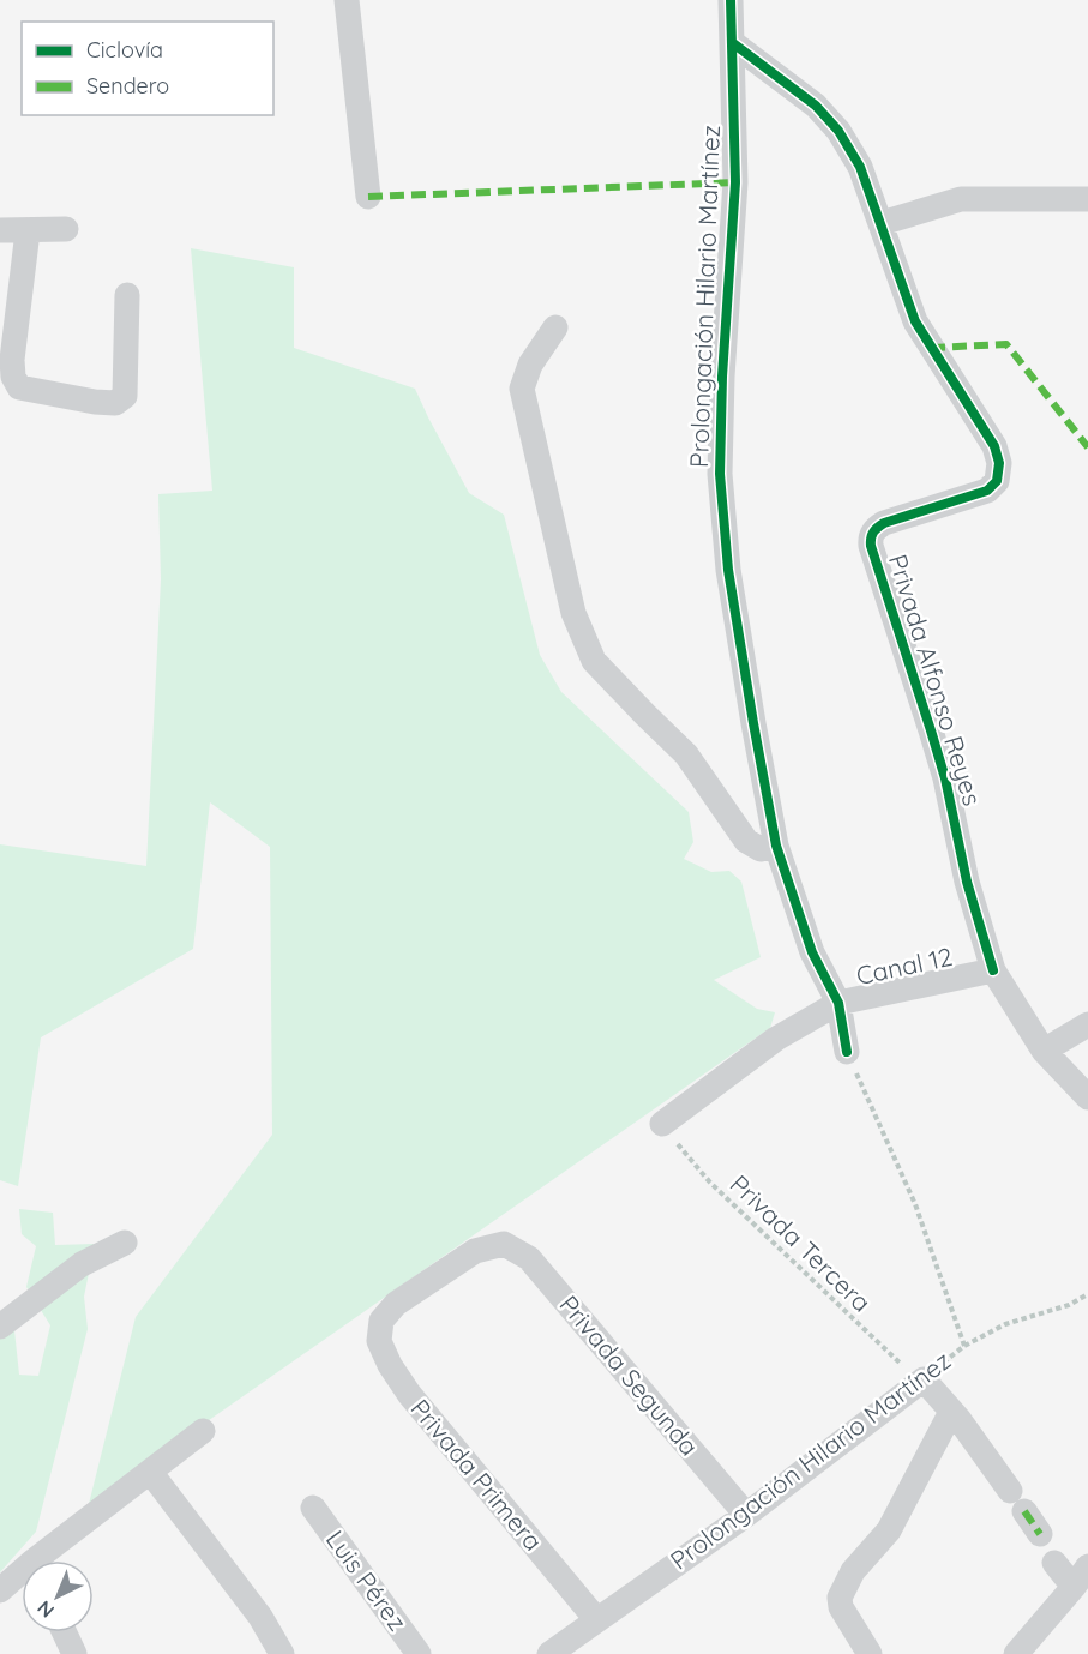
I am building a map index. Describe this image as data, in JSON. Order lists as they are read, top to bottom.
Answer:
{
  "streets": {
    "street": [
      "Prolongación Hilario Martínez",
      "Privada Alfonso Reyes",
      "Canal 12",
      "Privada Segunda",
      "Privada Primera",
      "Luis Pérez"
    ],
    "path": ["Privada Tercera"]
  },
  "crossings": [
    ["Prolongación Hilario Martínez", "Canal 12"],
    ["Prolongación Hilario Martínez", "Privada Tercera"],
    ["Prolongación Hilario Martínez", "Privada Segunda"],
    ["Prolongación Hilario Martínez", "Privada Primera"],
    ["Privada Alfonso Reyes", "Canal 12"],
    ["Canal 12", "Privada Tercera"],
    ["Privada Segunda", "Privada Primera"]
  ],
  "legend": ["Ciclovía", "Sendero"],
  "north": "bottom left"
}
